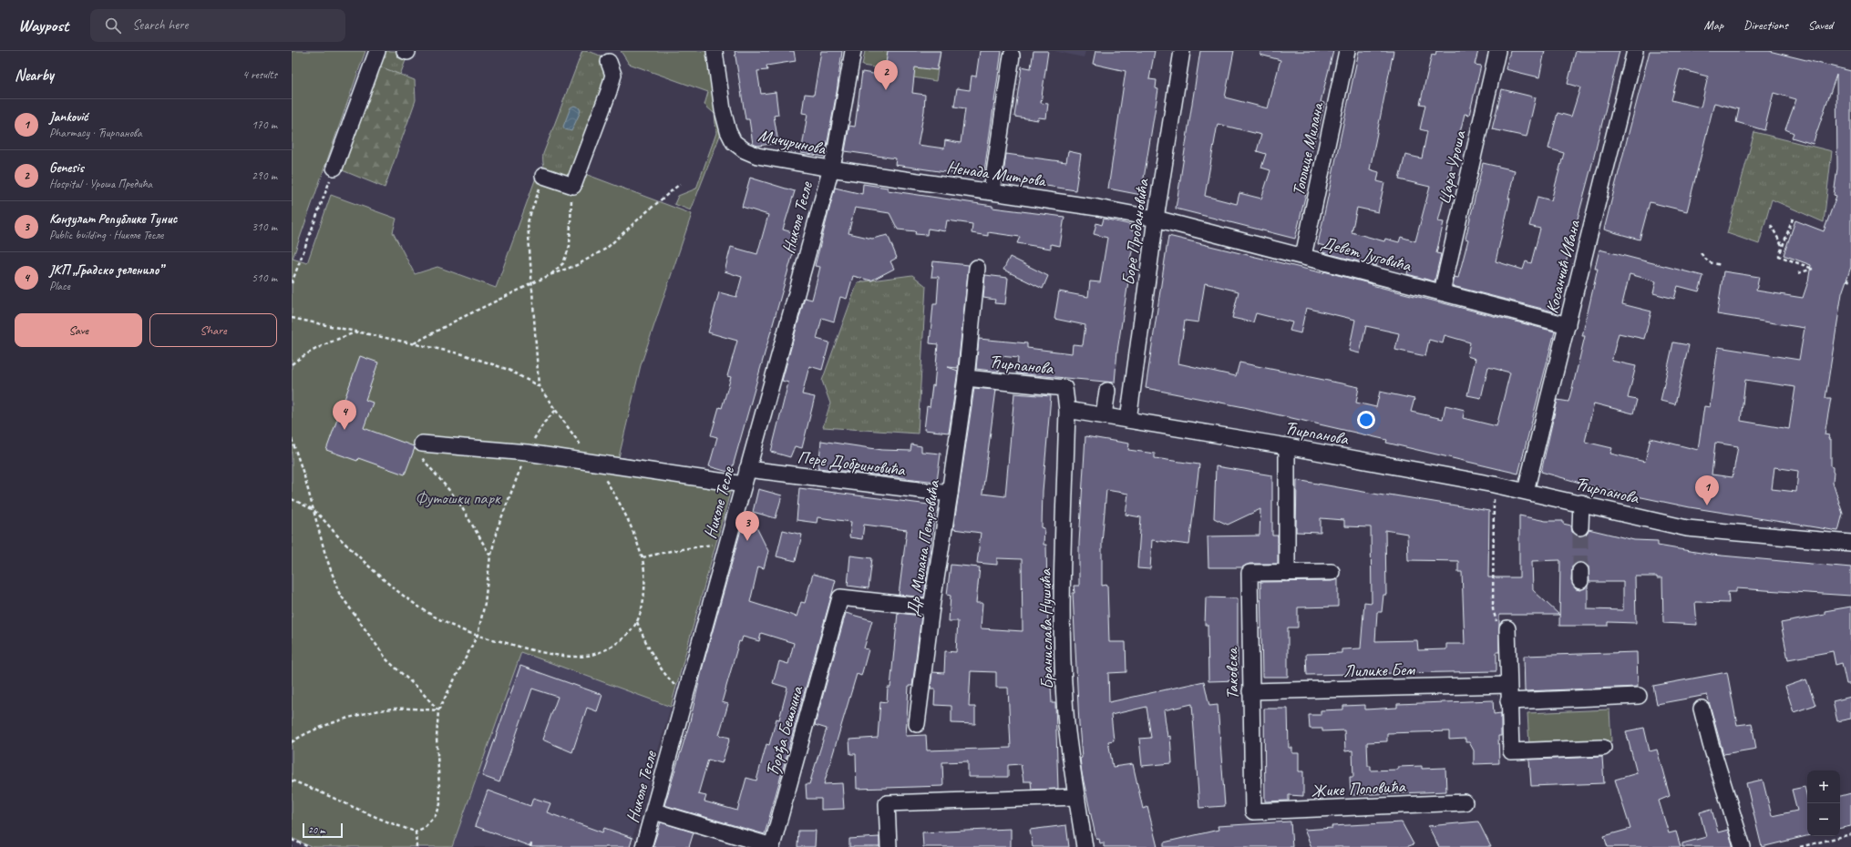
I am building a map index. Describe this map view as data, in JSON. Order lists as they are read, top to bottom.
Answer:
{
  "streets": {
    "street": [
      "Мичуринова",
      "Топлице Милана",
      "Цара Уроша",
      "Ненада Митрова",
      "Николе Тесле",
      "Боре Продановића",
      "Девет Југовића",
      "Косанчић Ивана",
      "Ћирпанова",
      "Пере Добриновића",
      "Др Милана Петровића",
      "Бранислава Нушића",
      "Лилике Бем",
      "Таковска",
      "Ђорђа Бешлина",
      "Жике Поповића"
    ]
  },
  "crossings": [
    ["Мичуринова", "Ненада Митрова"],
    ["Мичуринова", "Николе Тесле"],
    ["Топлице Милана", "Девет Југовића"],
    ["Цара Уроша", "Девет Југовића"],
    ["Ненада Митрова", "Николе Тесле"],
    ["Ненада Митрова", "Боре Продановића"],
    ["Ненада Митрова", "Девет Југовића"],
    ["Николе Тесле", "Пере Добриновића"],
    ["Николе Тесле", "Ђорђа Бешлина"],
    ["Боре Продановића", "Девет Југовића"],
    ["Боре Продановића", "Ћирпанова"],
    ["Девет Југовића", "Косанчић Ивана"],
    ["Косанчић Ивана", "Ћирпанова"],
    ["Ћирпанова", "Др Милана Петровића"],
    ["Ћирпанова", "Бранислава Нушића"],
    ["Пере Добриновића", "Др Милана Петровића"],
    ["Др Милана Петровића", "Ђорђа Бешлина"],
    ["Лилике Бем", "Таковска"],
    ["Таковска", "Жике Поповића"]
  ],
  "parks": ["Футошки парк"],
  "scale_bar": "20 m",
  "page": {
    "header": "Waypost",
    "search": "Search here",
    "nav": ["Map", "Directions", "Saved"],
    "heading": ["Nearby", "4 results"],
    "pins": [
      "2",
      "4",
      "1",
      "3"
    ],
    "list": [
      {
        "mark": "1",
        "name": "Janković",
        "note": "Pharmacy · Ћирпанова",
        "value": "170 m"
      },
      {
        "mark": "2",
        "name": "Genesis",
        "note": "Hospital · Уроша Предића",
        "value": "290 m"
      },
      {
        "mark": "3",
        "name": "Конзулат Републике Тунис",
        "note": "Public building · Николе Тесле",
        "value": "310 m"
      },
      {
        "mark": "4",
        "name": "ЈКП „Градско зеленило”",
        "note": "Place",
        "value": "510 m"
      }
    ],
    "buttons": ["Save", "Share"],
    "map_buttons": ["+", "−"],
    "scale": "20 m"
  }
}
